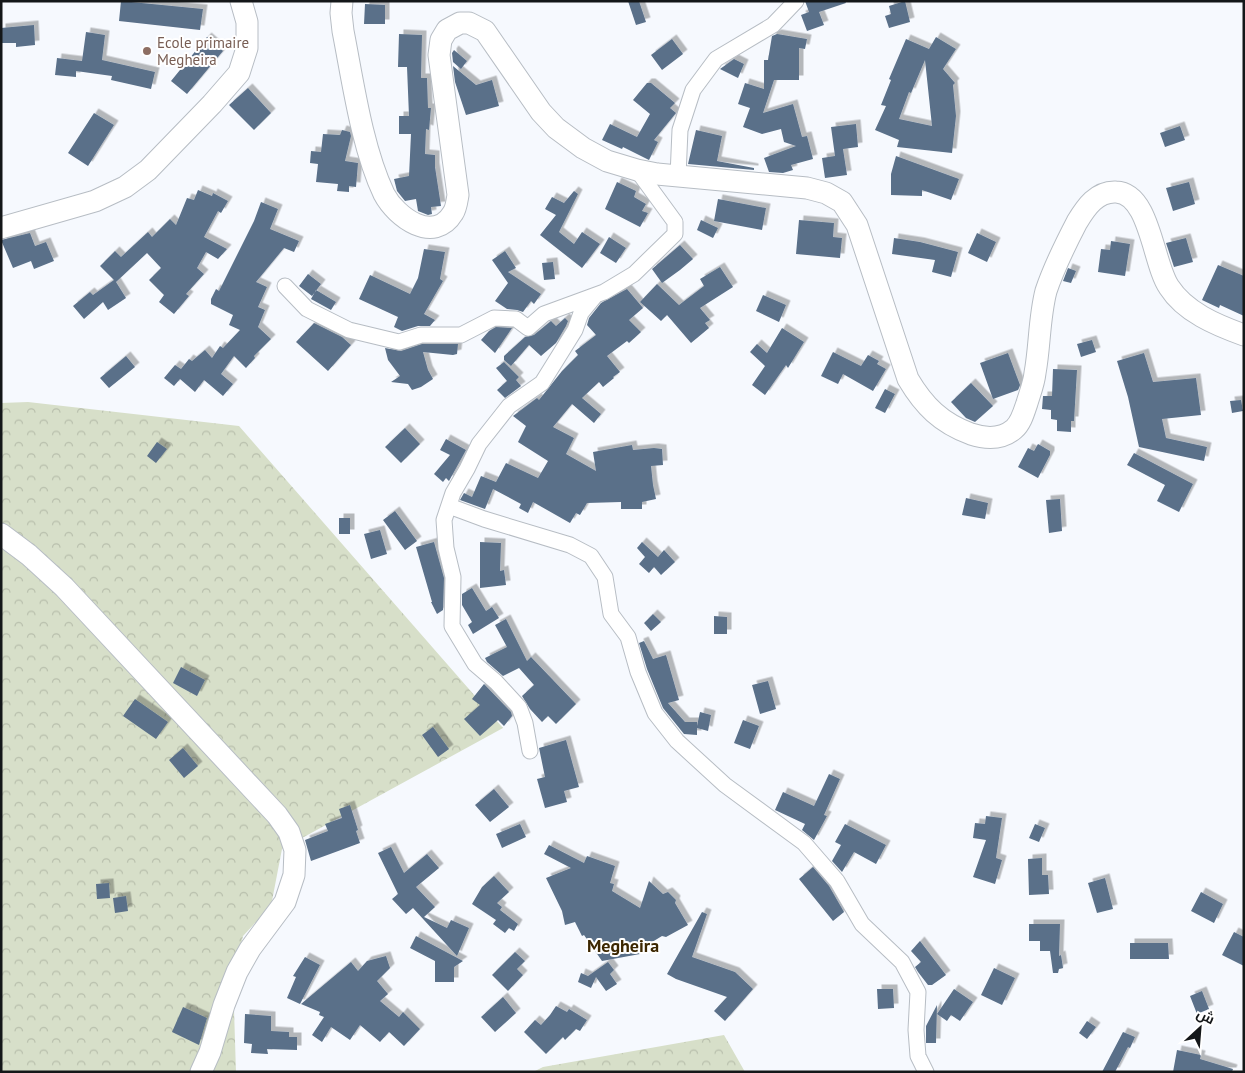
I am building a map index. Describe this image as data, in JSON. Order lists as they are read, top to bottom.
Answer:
{
  "districts": ["Megheira"],
  "places": ["Ecole primaire Megheira"],
  "north": "top right"
}
